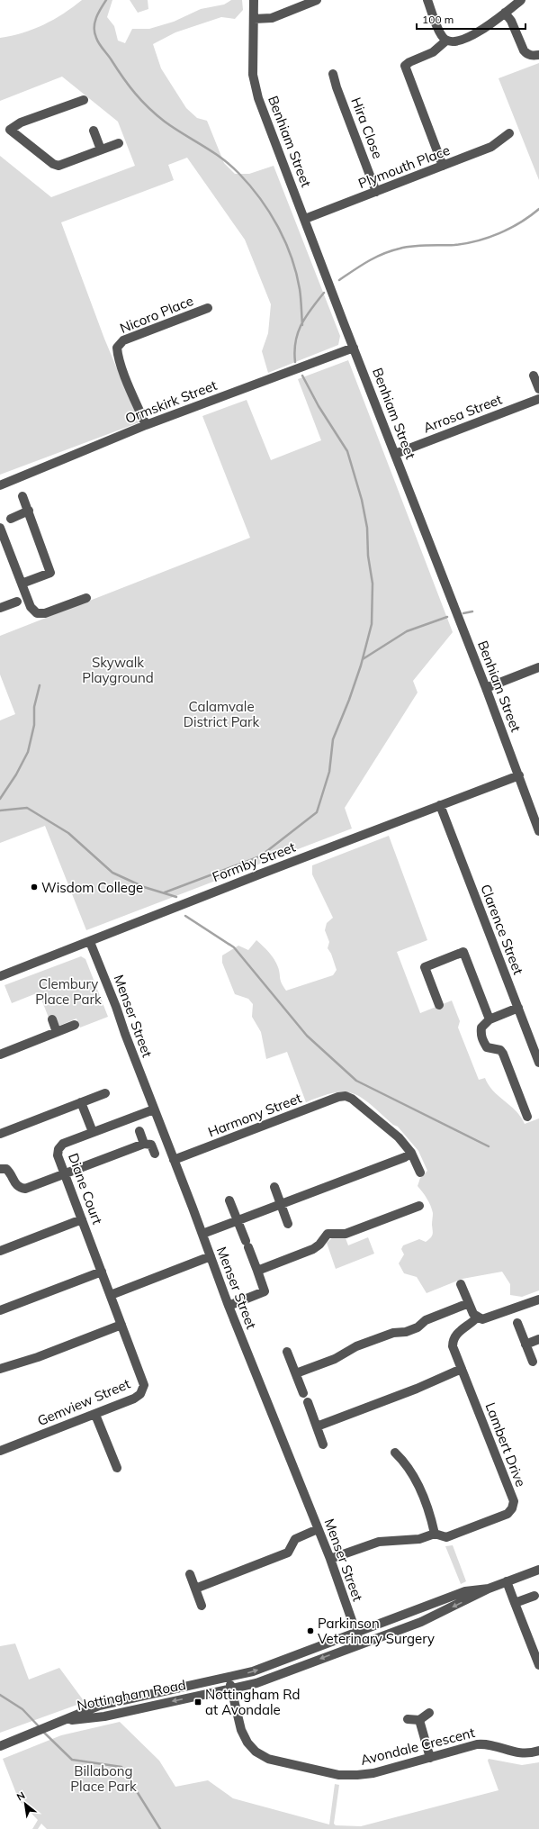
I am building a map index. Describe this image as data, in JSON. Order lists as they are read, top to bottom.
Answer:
{
  "streets": {
    "street": [
      "Hira Close",
      "Benhiam Street",
      "Plymouth Place",
      "Nicoro Place",
      "Ormskirk Street",
      "Arrosa Street",
      "Formby Street",
      "Clarence Street",
      "Menser Street",
      "Harmony Street",
      "Diane Court",
      "Gemview Street",
      "Lambert Drive",
      "Nottingham Road",
      "Avondale Crescent"
    ]
  },
  "crossings": [
    ["Hira Close", "Plymouth Place"],
    ["Benhiam Street", "Plymouth Place"],
    ["Benhiam Street", "Ormskirk Street"],
    ["Benhiam Street", "Arrosa Street"],
    ["Benhiam Street", "Formby Street"],
    ["Nicoro Place", "Ormskirk Street"],
    ["Formby Street", "Clarence Street"],
    ["Formby Street", "Menser Street"],
    ["Menser Street", "Harmony Street"],
    ["Menser Street", "Diane Court"],
    ["Menser Street", "Lambert Drive"],
    ["Menser Street", "Nottingham Road"],
    ["Diane Court", "Gemview Street"],
    ["Nottingham Road", "Avondale Crescent"]
  ],
  "parks": [
    "Skywalk Playground",
    "Calamvale District Park",
    "Clembury Place Park",
    "Billabong Place Park"
  ],
  "places": {
    "other": ["Wisdom College", "Parkinson Veterinary Surgery"],
    "transit": ["Nottingham Rd at Avondale"]
  },
  "scale_bar": "100 m",
  "north": "top left"
}
